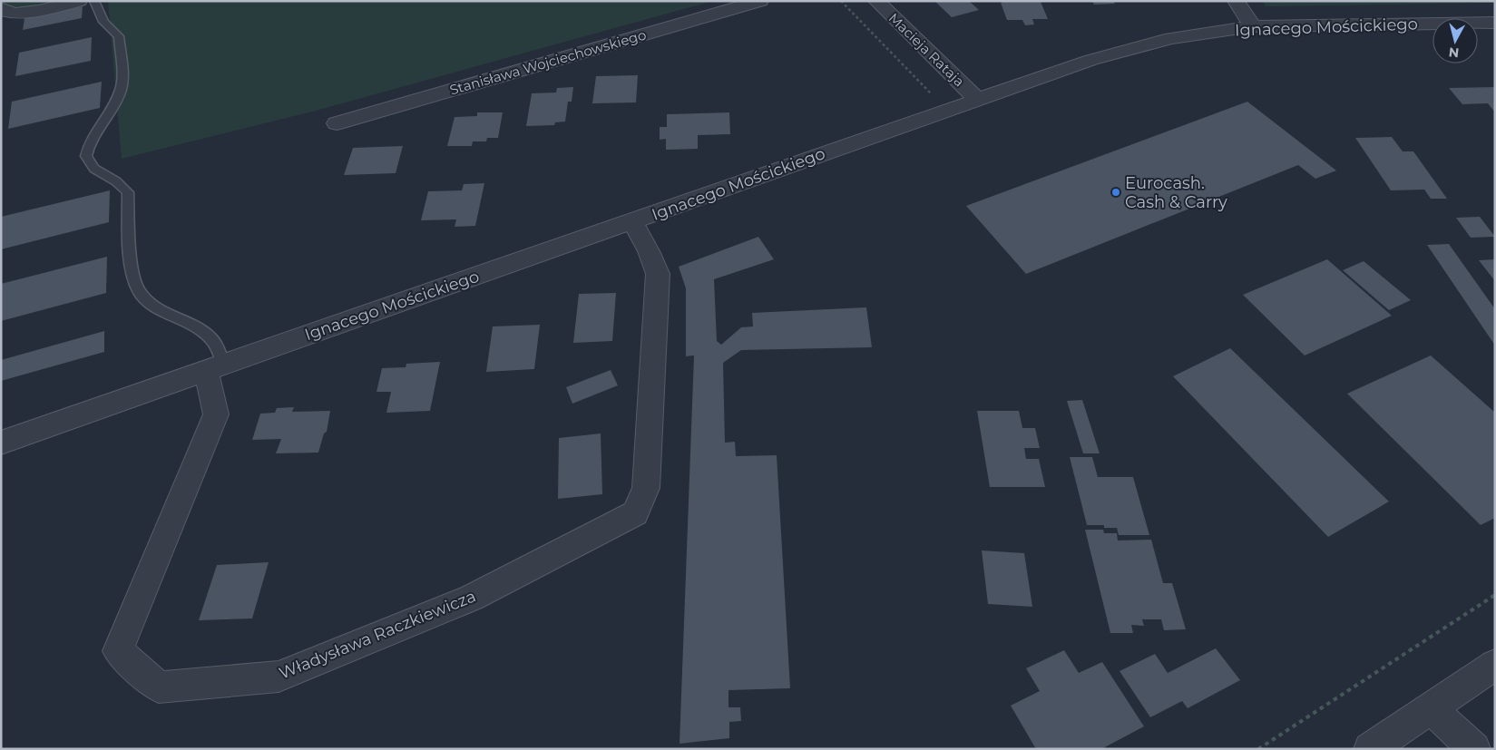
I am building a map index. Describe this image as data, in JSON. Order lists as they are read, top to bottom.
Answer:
{
  "streets": {
    "street": [
      "Ignacego Mościckiego",
      "Macieja Rataja",
      "Stanisława Wojciechowskiego",
      "Władysława Raczkiewicza"
    ]
  },
  "crossings": [
    ["Ignacego Mościckiego", "Macieja Rataja"],
    ["Ignacego Mościckiego", "Władysława Raczkiewicza"]
  ],
  "places": ["Eurocash. Cash & Carry"],
  "north": "bottom"
}
